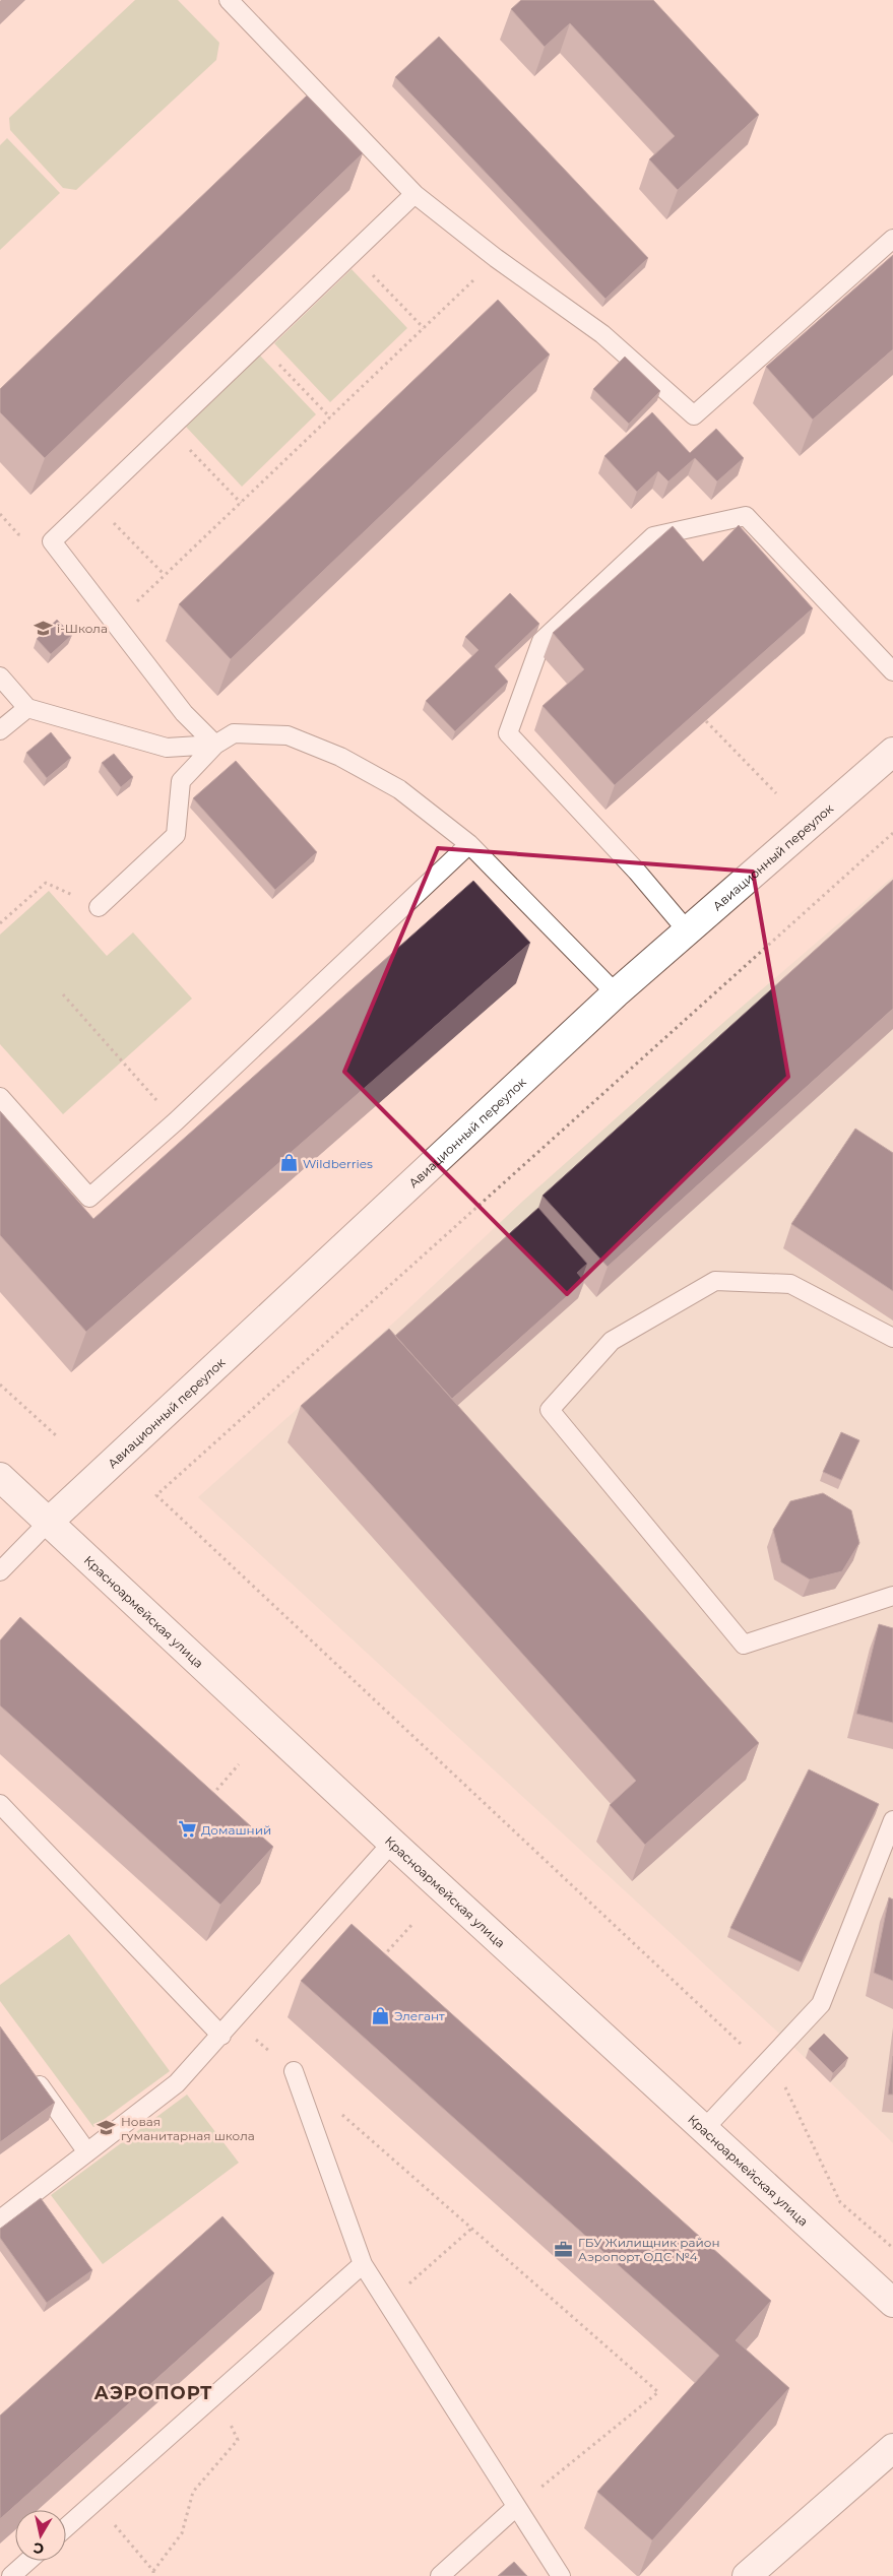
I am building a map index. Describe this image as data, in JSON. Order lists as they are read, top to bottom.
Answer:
{
  "streets": {
    "street": ["Авиационный переулок", "Красноармейская улица"]
  },
  "crossings": [
    ["Авиационный переулок", "Красноармейская улица"]
  ],
  "districts": ["АЭРОПОРТ"],
  "places": {
    "school or university": ["i-Школа", "Новая гуманитарная школа"],
    "shop": ["Wildberries", "Элегант"],
    "supermarket": ["Домашний"],
    "office": ["ГБУ Жилищник район Аэропорт ОДС №4"]
  },
  "north": "bottom"
}
